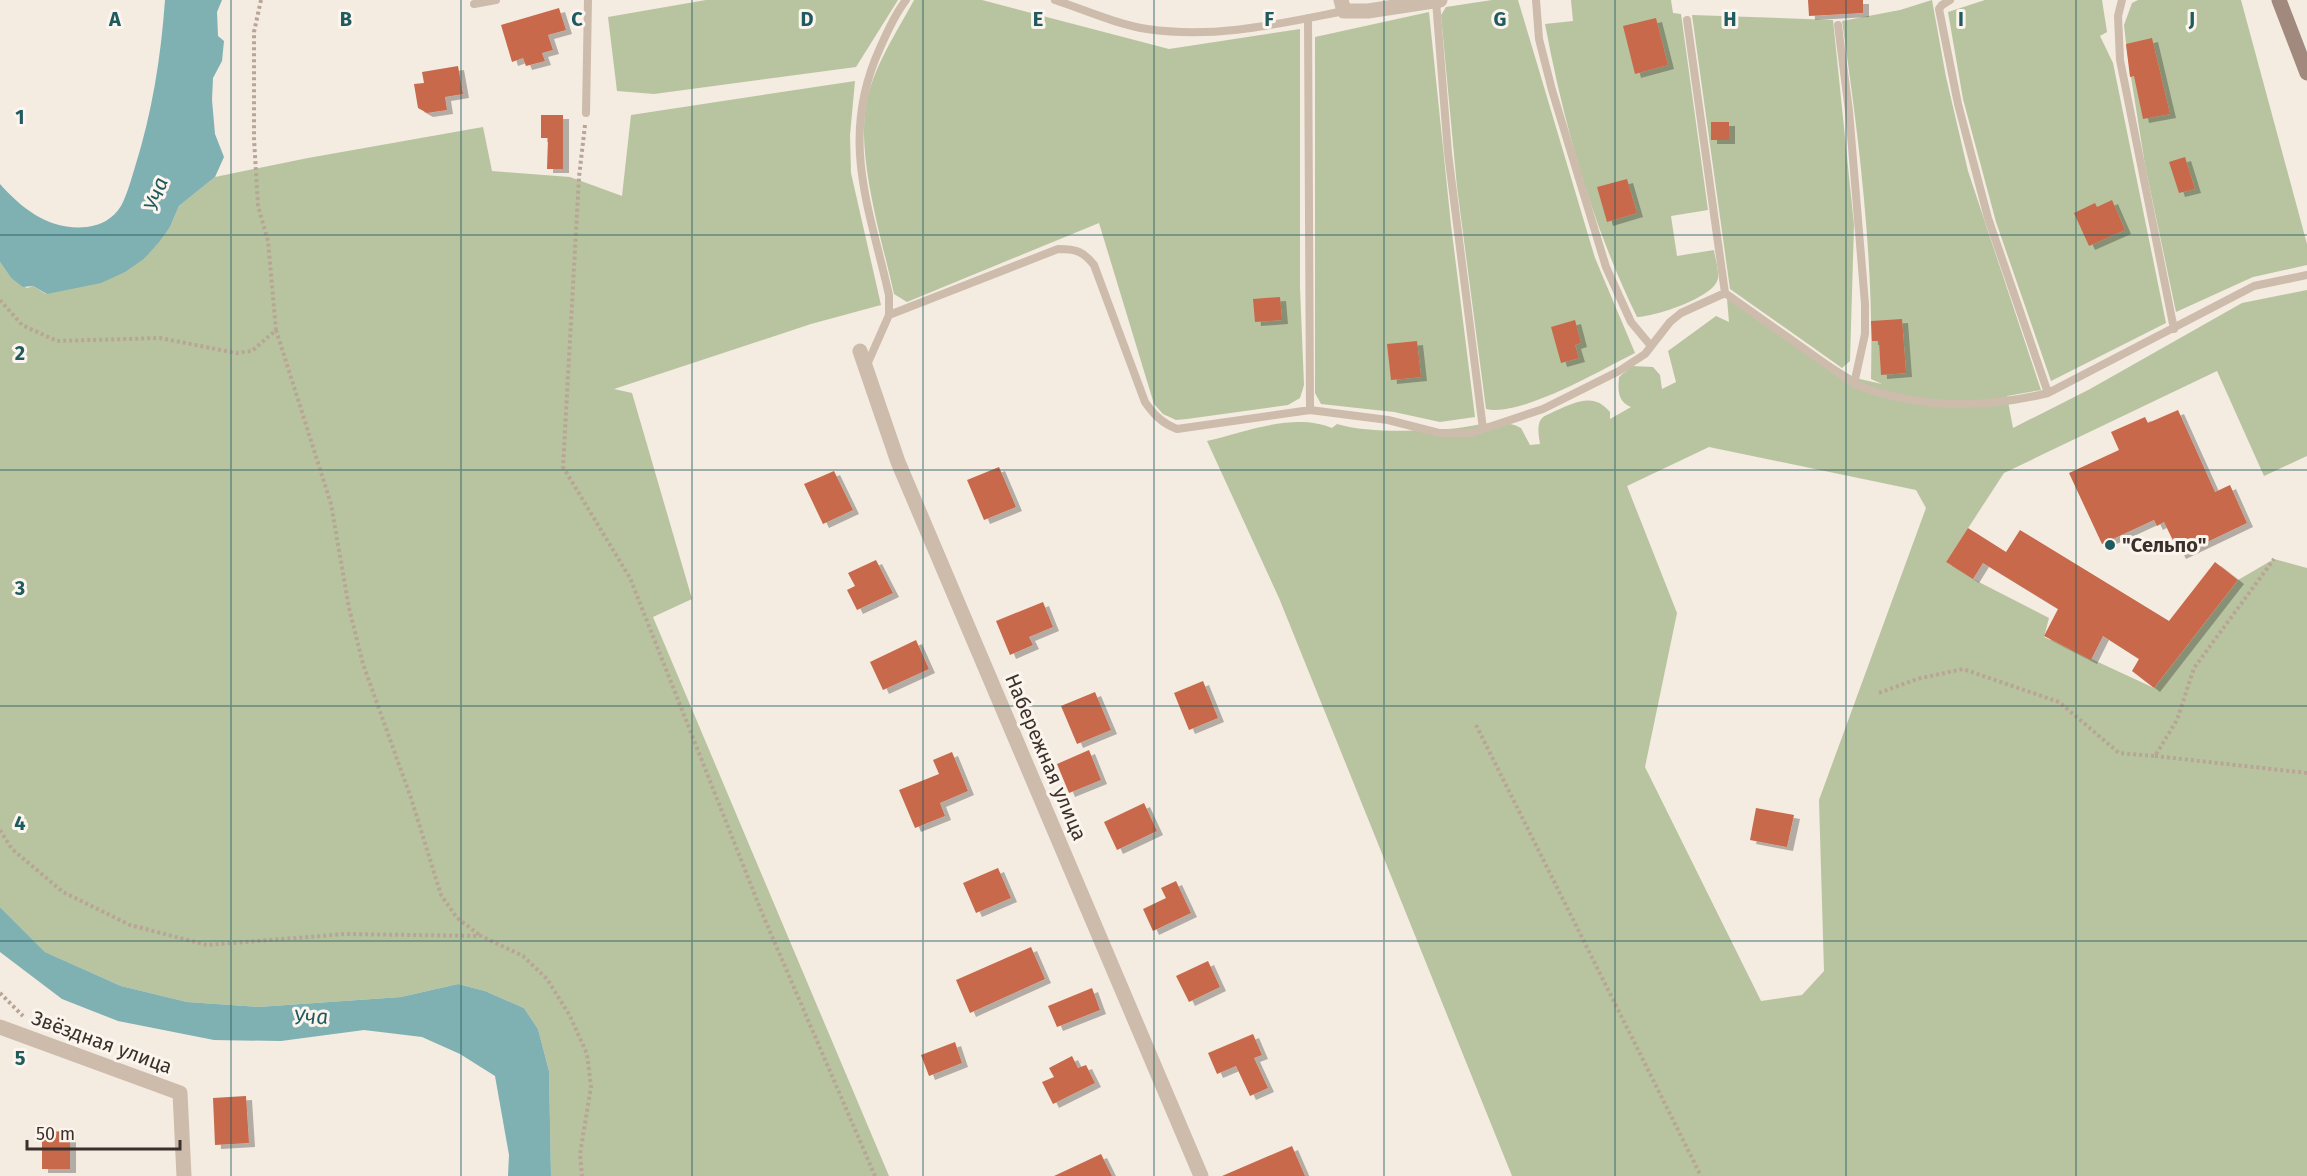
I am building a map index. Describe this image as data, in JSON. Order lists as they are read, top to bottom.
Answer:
{
  "streets": {
    "street": ["Набережная улица", "Звёздная улица"]
  },
  "water": ["Уча"],
  "places": ["\"Сельпо\""],
  "scale_bar": "50 m",
  "grid": {
    "columns": [
      "A",
      "B",
      "C",
      "D",
      "E",
      "F",
      "G",
      "H",
      "I",
      "J"
    ],
    "rows": [
      "1",
      "2",
      "3",
      "4",
      "5"
    ]
  }
}
